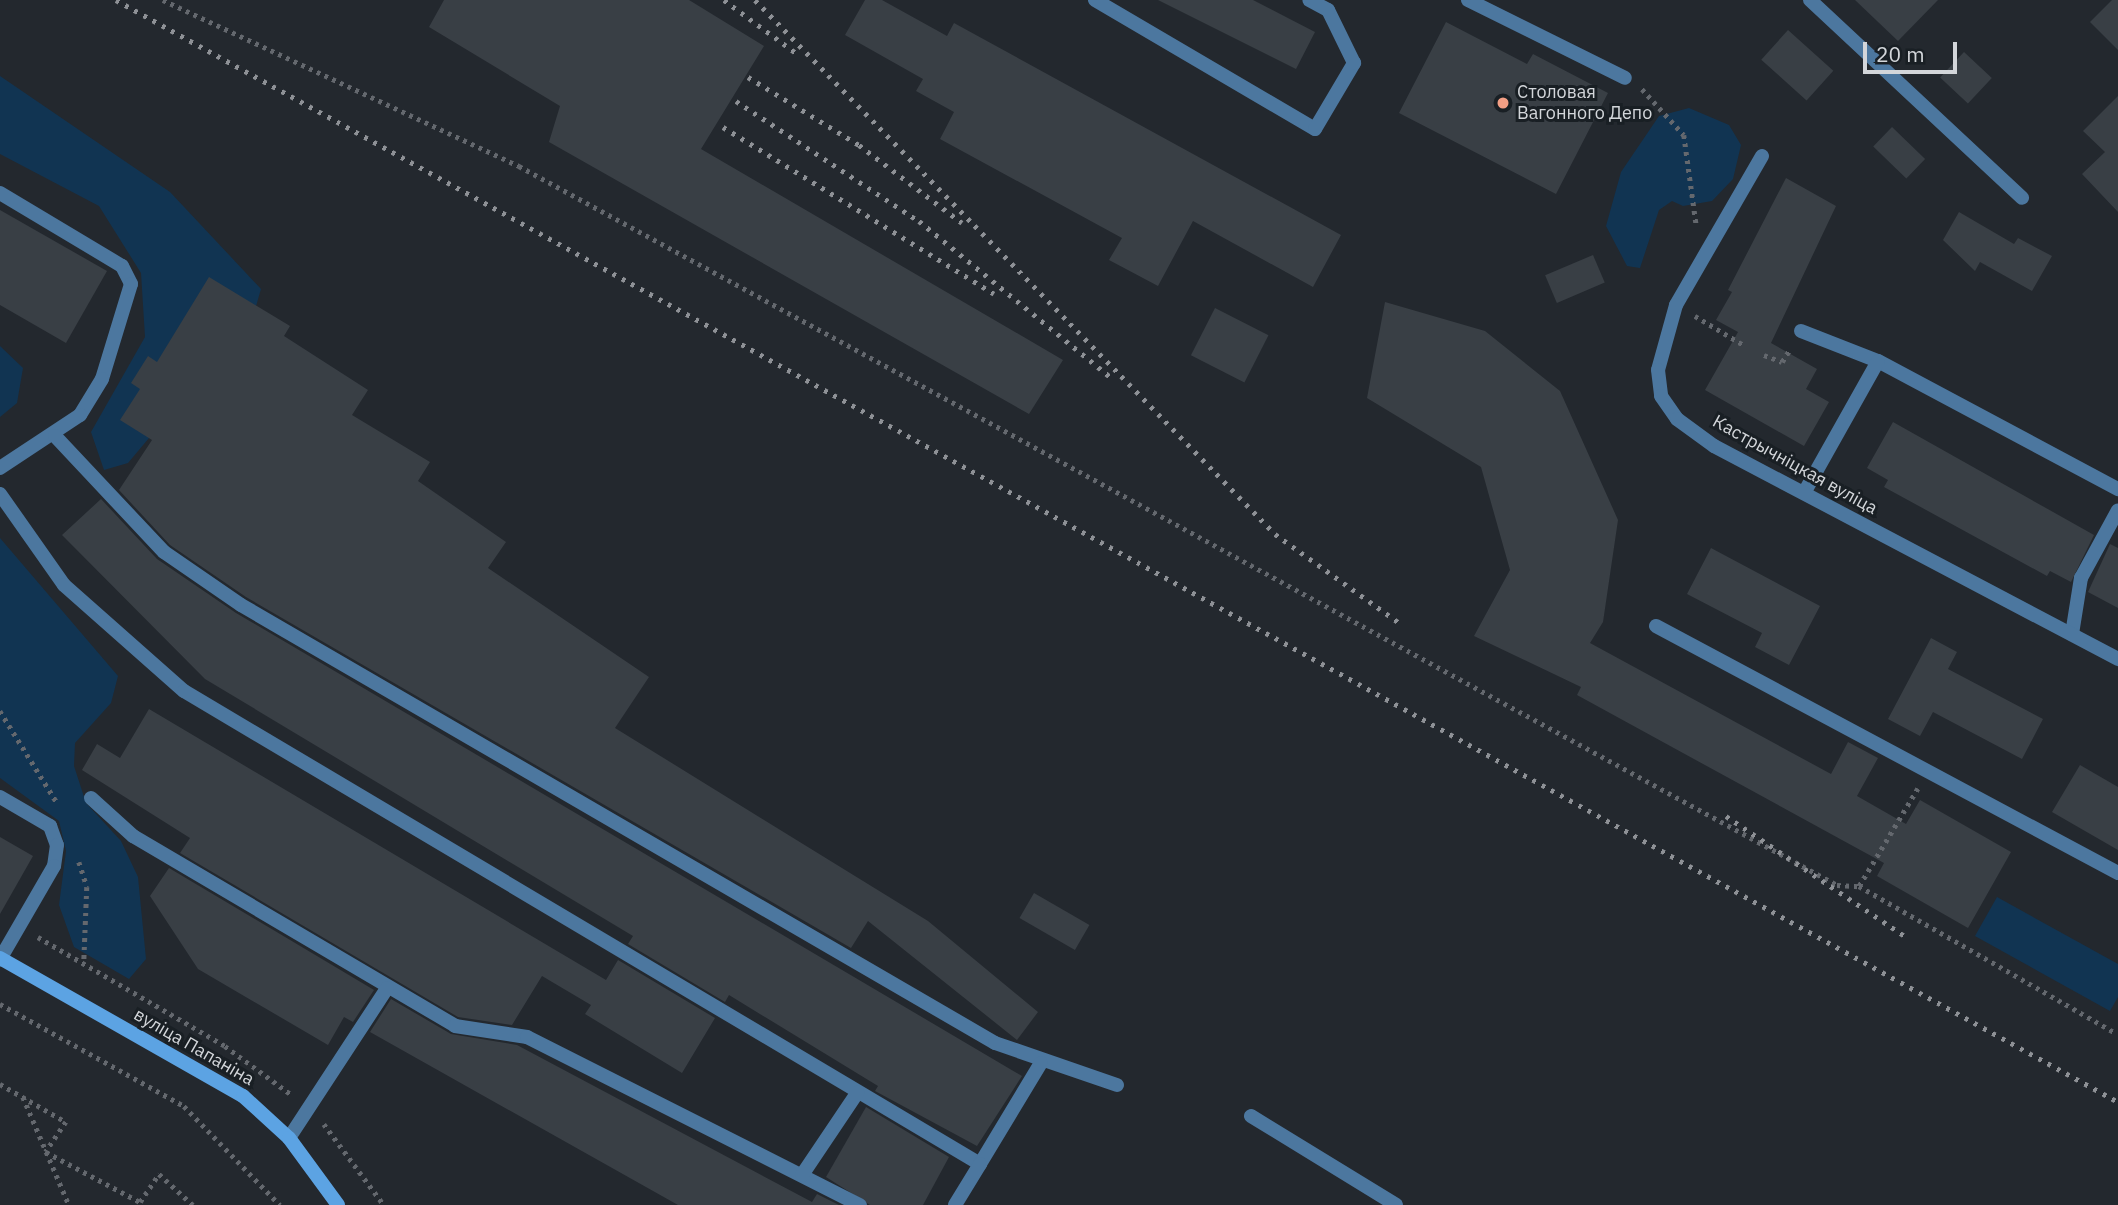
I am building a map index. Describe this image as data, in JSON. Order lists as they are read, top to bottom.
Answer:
{
  "streets": {
    "street": ["Кастрычніцкая вуліца", "вуліца Папаніна"]
  },
  "places": ["Столовая Вагонного Депо"],
  "scale_bar": "20 m"
}
